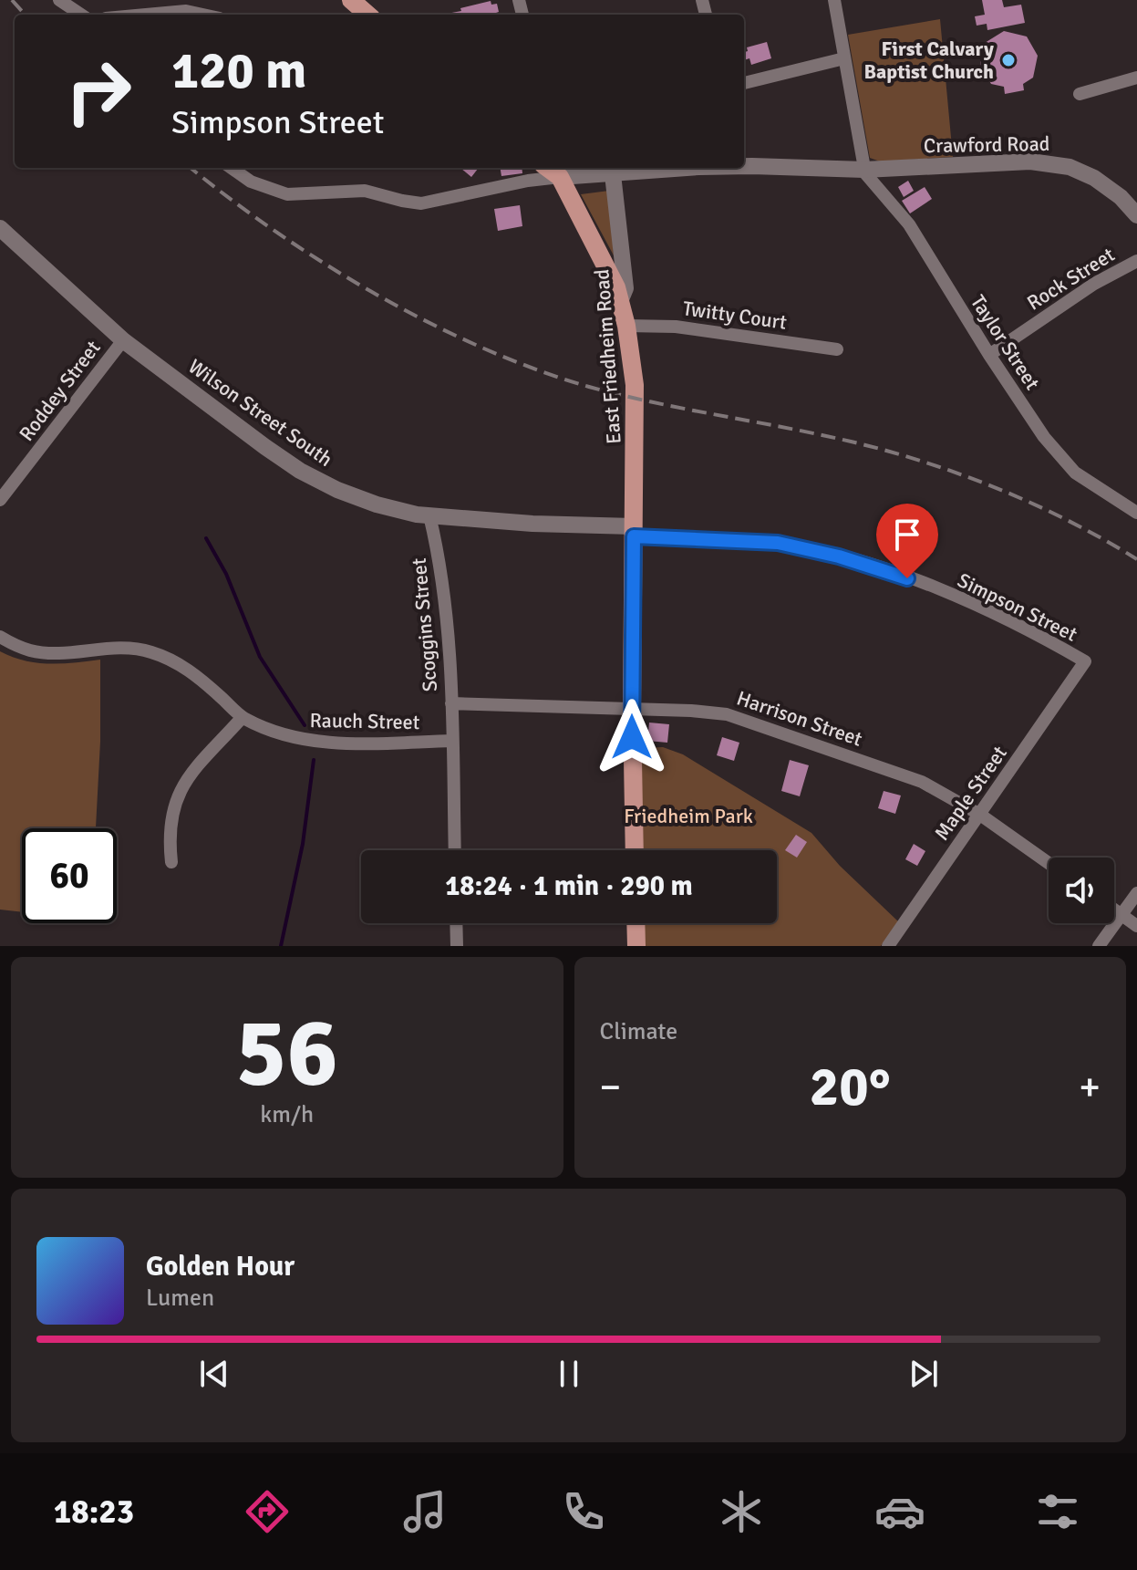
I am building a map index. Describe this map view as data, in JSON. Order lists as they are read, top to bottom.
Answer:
{
  "streets": {
    "main road": ["East Friedheim Road"],
    "street": [
      "Crawford Road",
      "Rock Street",
      "Twitty Court",
      "Taylor Street",
      "Roddey Street",
      "Wilson Street South",
      "Simpson Street",
      "Scoggins Street",
      "Harrison Street",
      "Rauch Street",
      "Maple Street"
    ]
  },
  "crossings": [
    ["Crawford Road", "Taylor Street"],
    ["Crawford Road", "East Friedheim Road"],
    ["Rock Street", "Taylor Street"],
    ["Twitty Court", "East Friedheim Road"],
    ["East Friedheim Road", "Wilson Street South"],
    ["East Friedheim Road", "Simpson Street"],
    ["East Friedheim Road", "Harrison Street"],
    ["Roddey Street", "Wilson Street South"],
    ["Wilson Street South", "Simpson Street"],
    ["Wilson Street South", "Scoggins Street"],
    ["Simpson Street", "Maple Street"],
    ["Scoggins Street", "Harrison Street"],
    ["Scoggins Street", "Rauch Street"],
    ["Harrison Street", "Maple Street"]
  ],
  "parks": ["Friedheim Park"],
  "places": ["First Calvary Baptist Church"],
  "page": {
    "turn": ["120 m", "Simpson Street"],
    "limit": "60",
    "trip": "18:24 · 1 min · 290 m",
    "tile": [
      ["56", "km/h"],
      "Climate"
    ],
    "heat": ["−", "20°", "+"],
    "song": ["Golden Hour", "Lumen"],
    "tabs": "18:23"
  }
}
